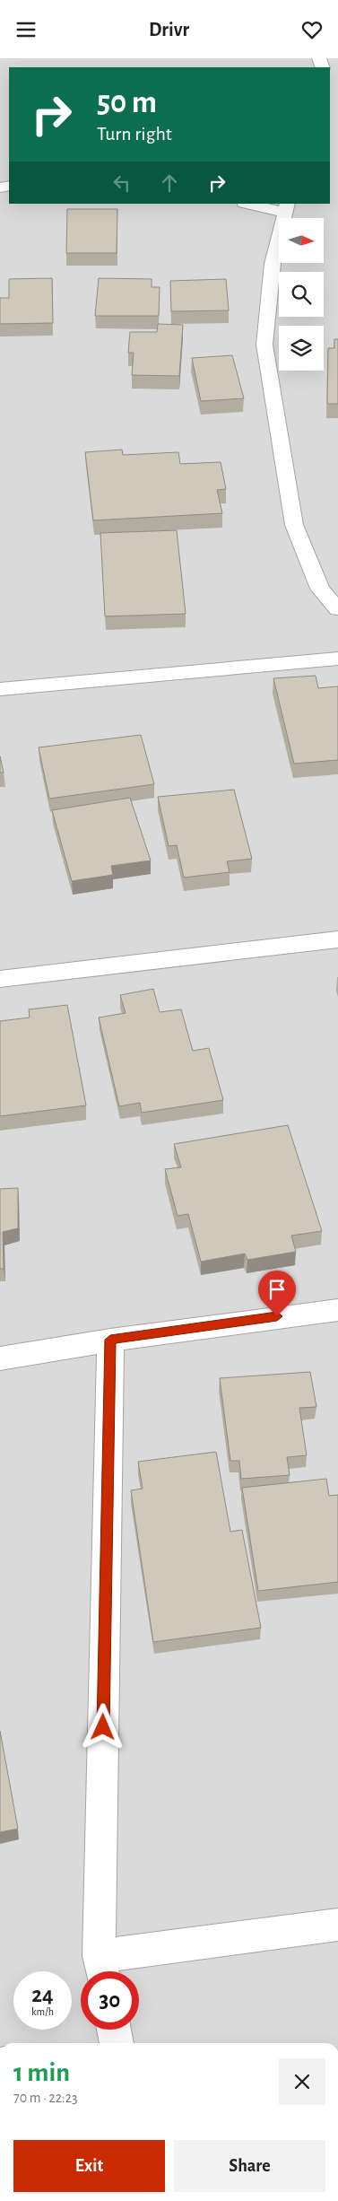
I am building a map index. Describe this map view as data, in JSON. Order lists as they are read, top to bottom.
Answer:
{
  "north": "right",
  "page": {
    "header": "Drivr",
    "turn": ["50 m", "Turn right"],
    "speed": "24 km/h",
    "limit": "30",
    "heading": ["1 min", "70 m · 22:23"],
    "buttons": ["Exit", "Share"]
  }
}
